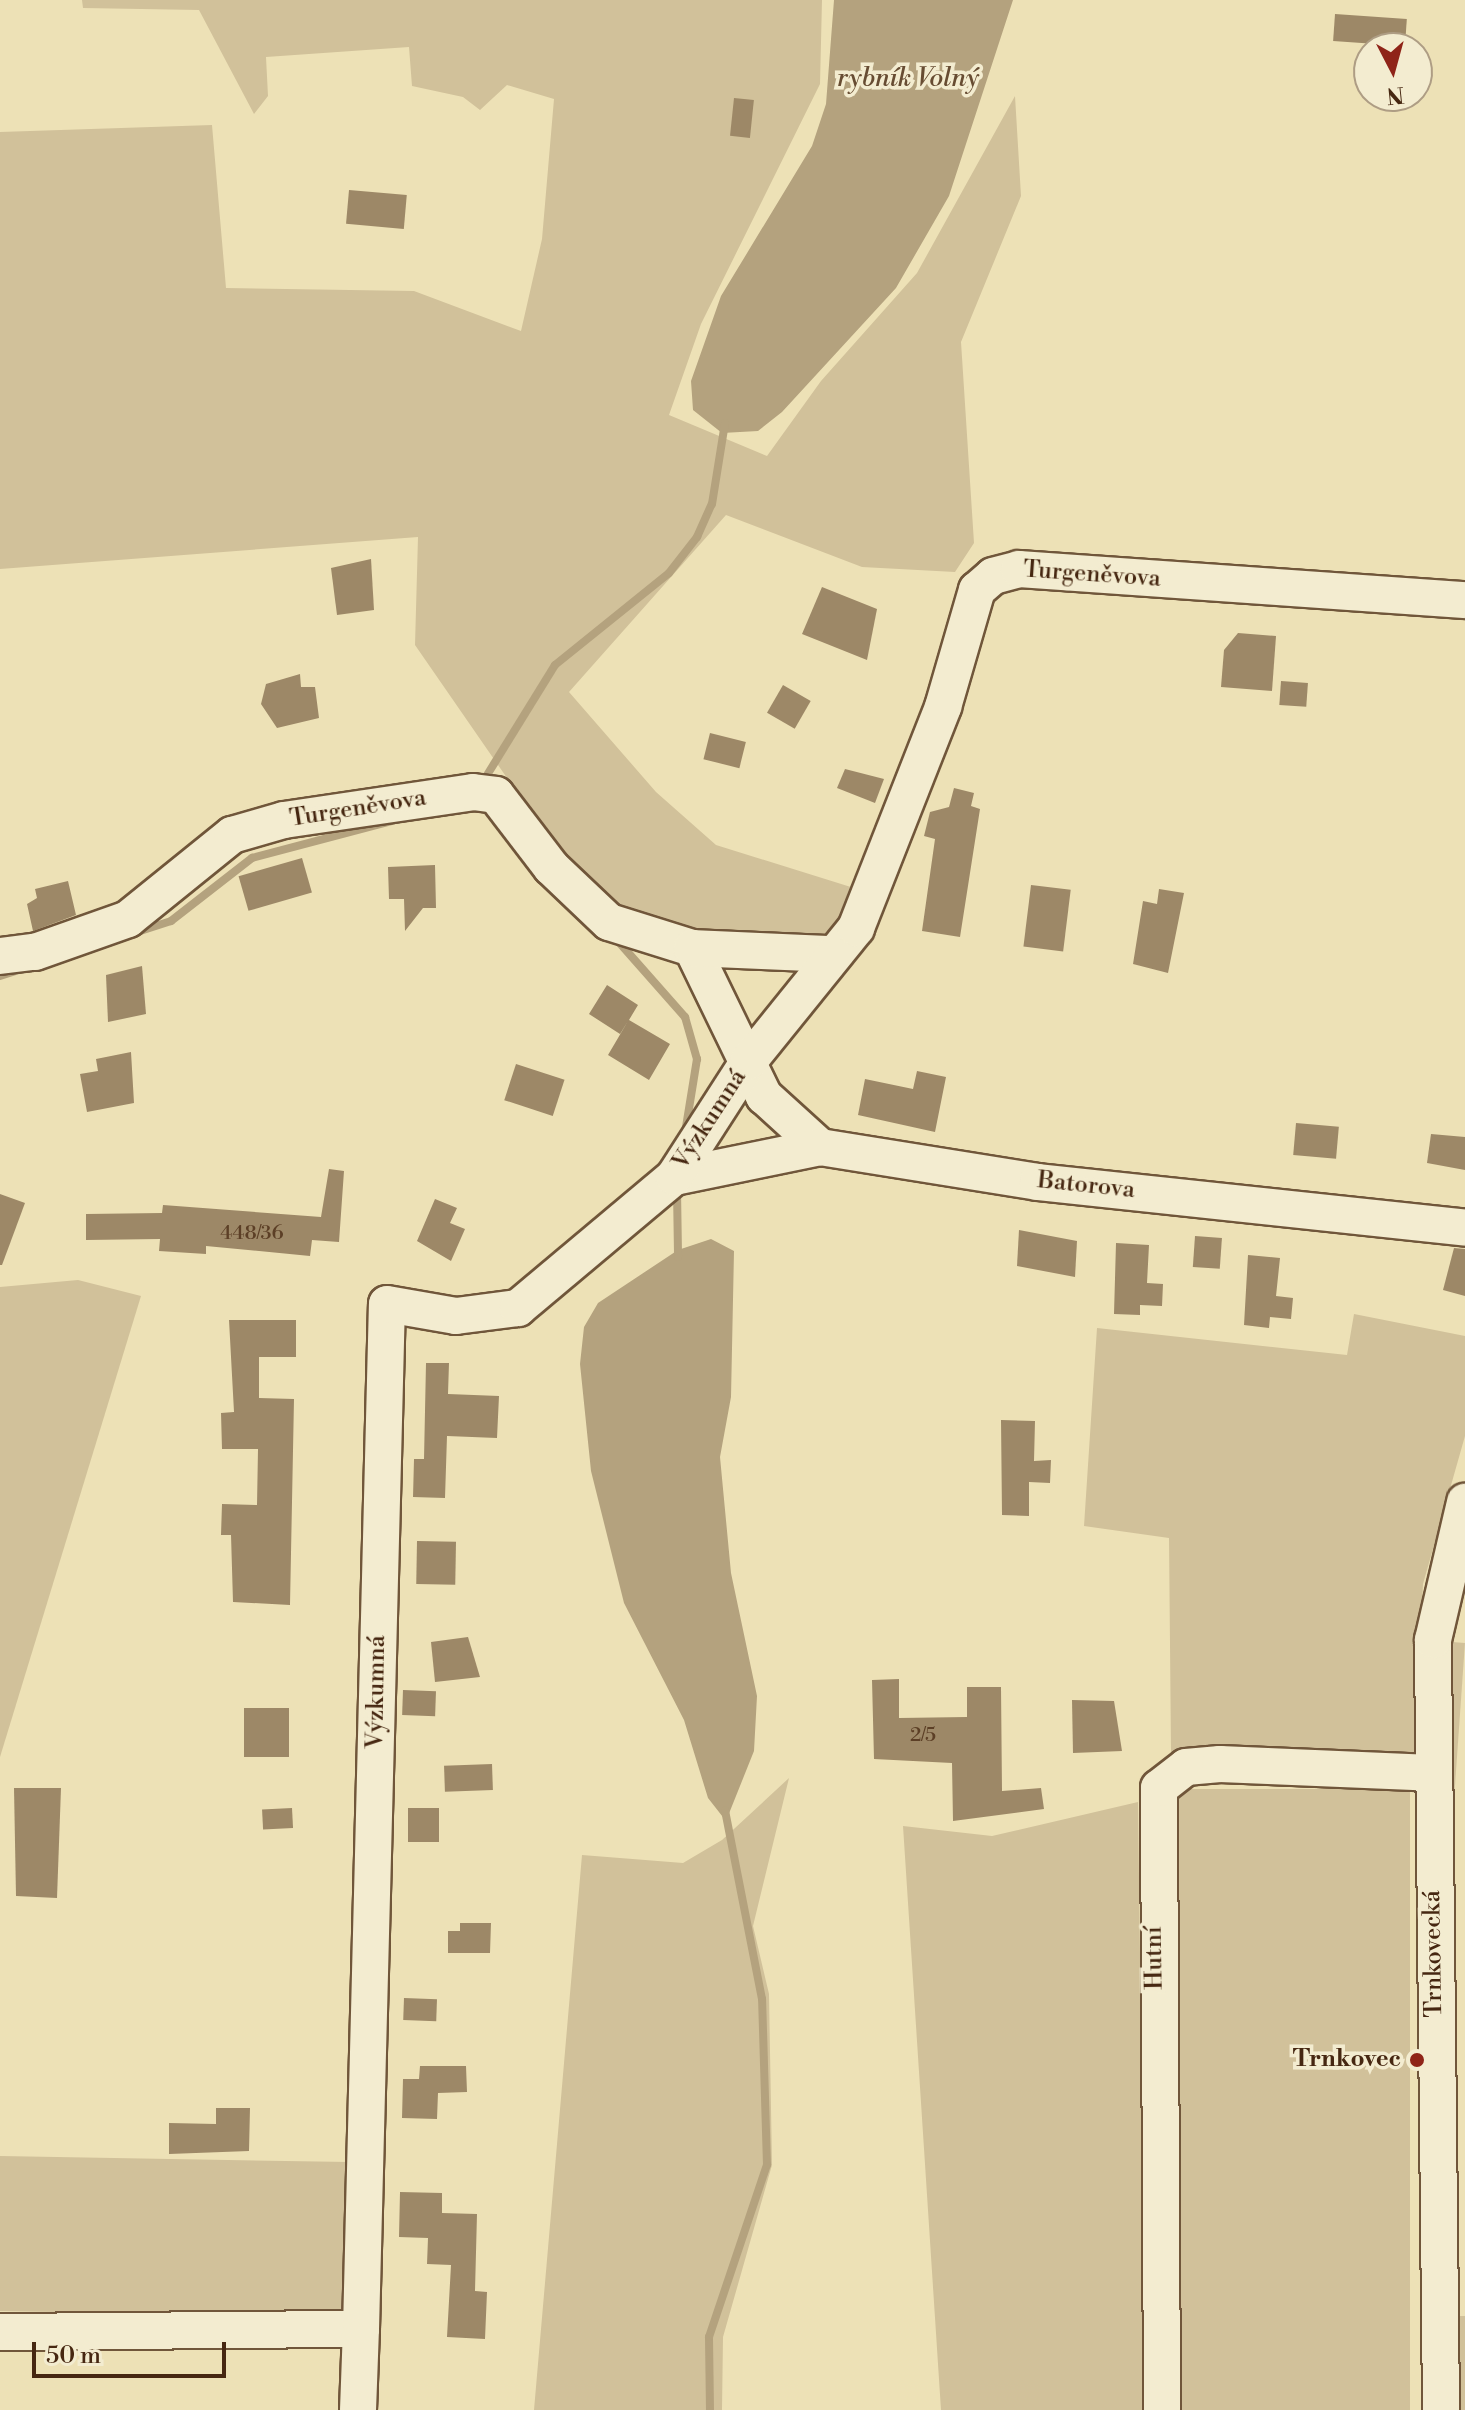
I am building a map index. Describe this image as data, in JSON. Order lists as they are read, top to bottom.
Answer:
{
  "streets": {
    "street": [
      "Turgeněvova",
      "Výzkumná",
      "Batorova",
      "Trnkovecká",
      "Hutní"
    ]
  },
  "crossings": [
    ["Turgeněvova", "Výzkumná"],
    ["Trnkovecká", "Hutní"]
  ],
  "water": ["rybník Volný"],
  "places": ["Trnkovec"],
  "house_numbers": ["448/36", "2/5"],
  "scale_bar": "50 m",
  "north": "bottom"
}
